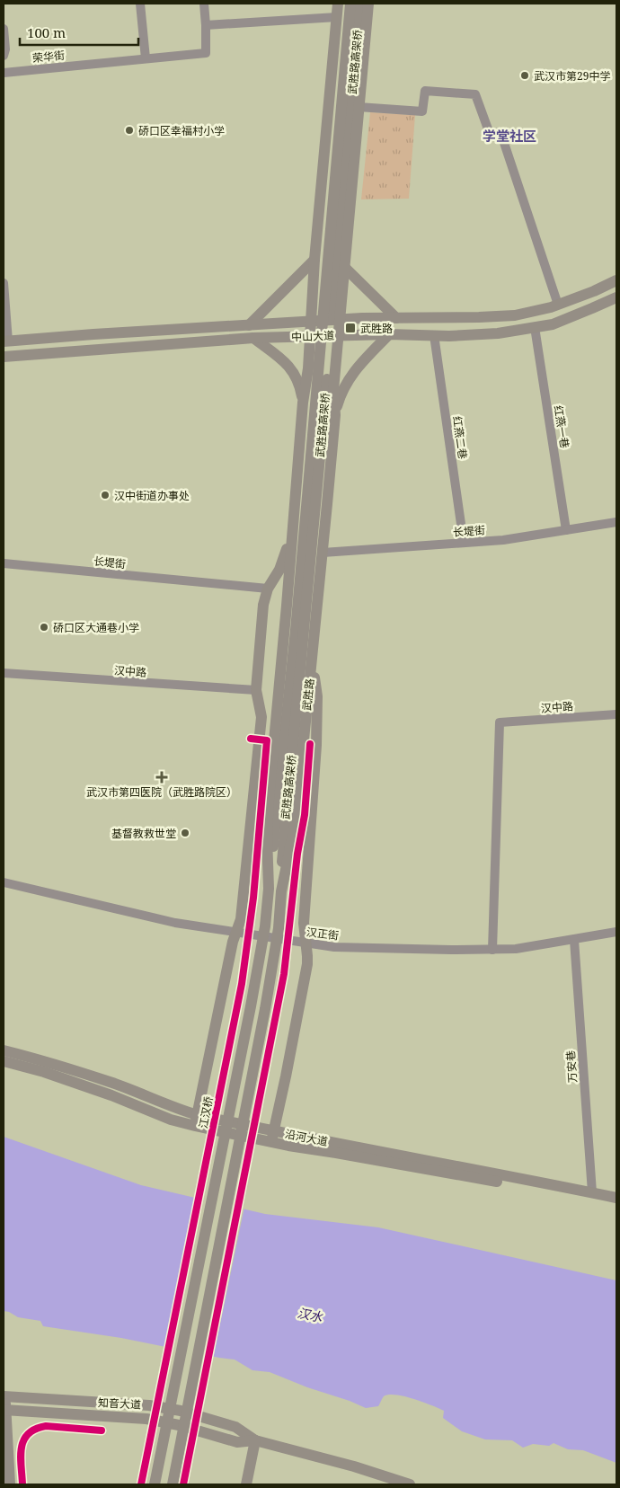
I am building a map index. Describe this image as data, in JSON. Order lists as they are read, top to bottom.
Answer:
{
  "streets": {
    "main road": [
      "武胜路高架桥",
      "中山大道",
      "武胜路",
      "江汉桥",
      "沿河大道",
      "知音大道"
    ],
    "street": [
      "荣华街",
      "红燕一巷",
      "红燕二巷",
      "长堤街",
      "汉中路",
      "汉正街",
      "万安巷"
    ]
  },
  "crossings": [
    ["中山大道", "红燕一巷"],
    ["中山大道", "红燕二巷"],
    ["中山大道", "武胜路"],
    ["红燕一巷", "长堤街"],
    ["红燕二巷", "长堤街"],
    ["长堤街", "武胜路"],
    ["汉中路", "汉正街"],
    ["汉正街", "万安巷"],
    ["万安巷", "沿河大道"]
  ],
  "districts": ["学堂社区"],
  "water": ["汉水"],
  "places": {
    "other": [
      "武汉市第29中学",
      "硚口区幸福村小学",
      "汉中街道办事处",
      "硚口区大通巷小学",
      "基督教救世堂"
    ],
    "transit": ["武胜路"],
    "health": ["武汉市第四医院（武胜路院区）"]
  },
  "scale_bar": "100 m"
}
